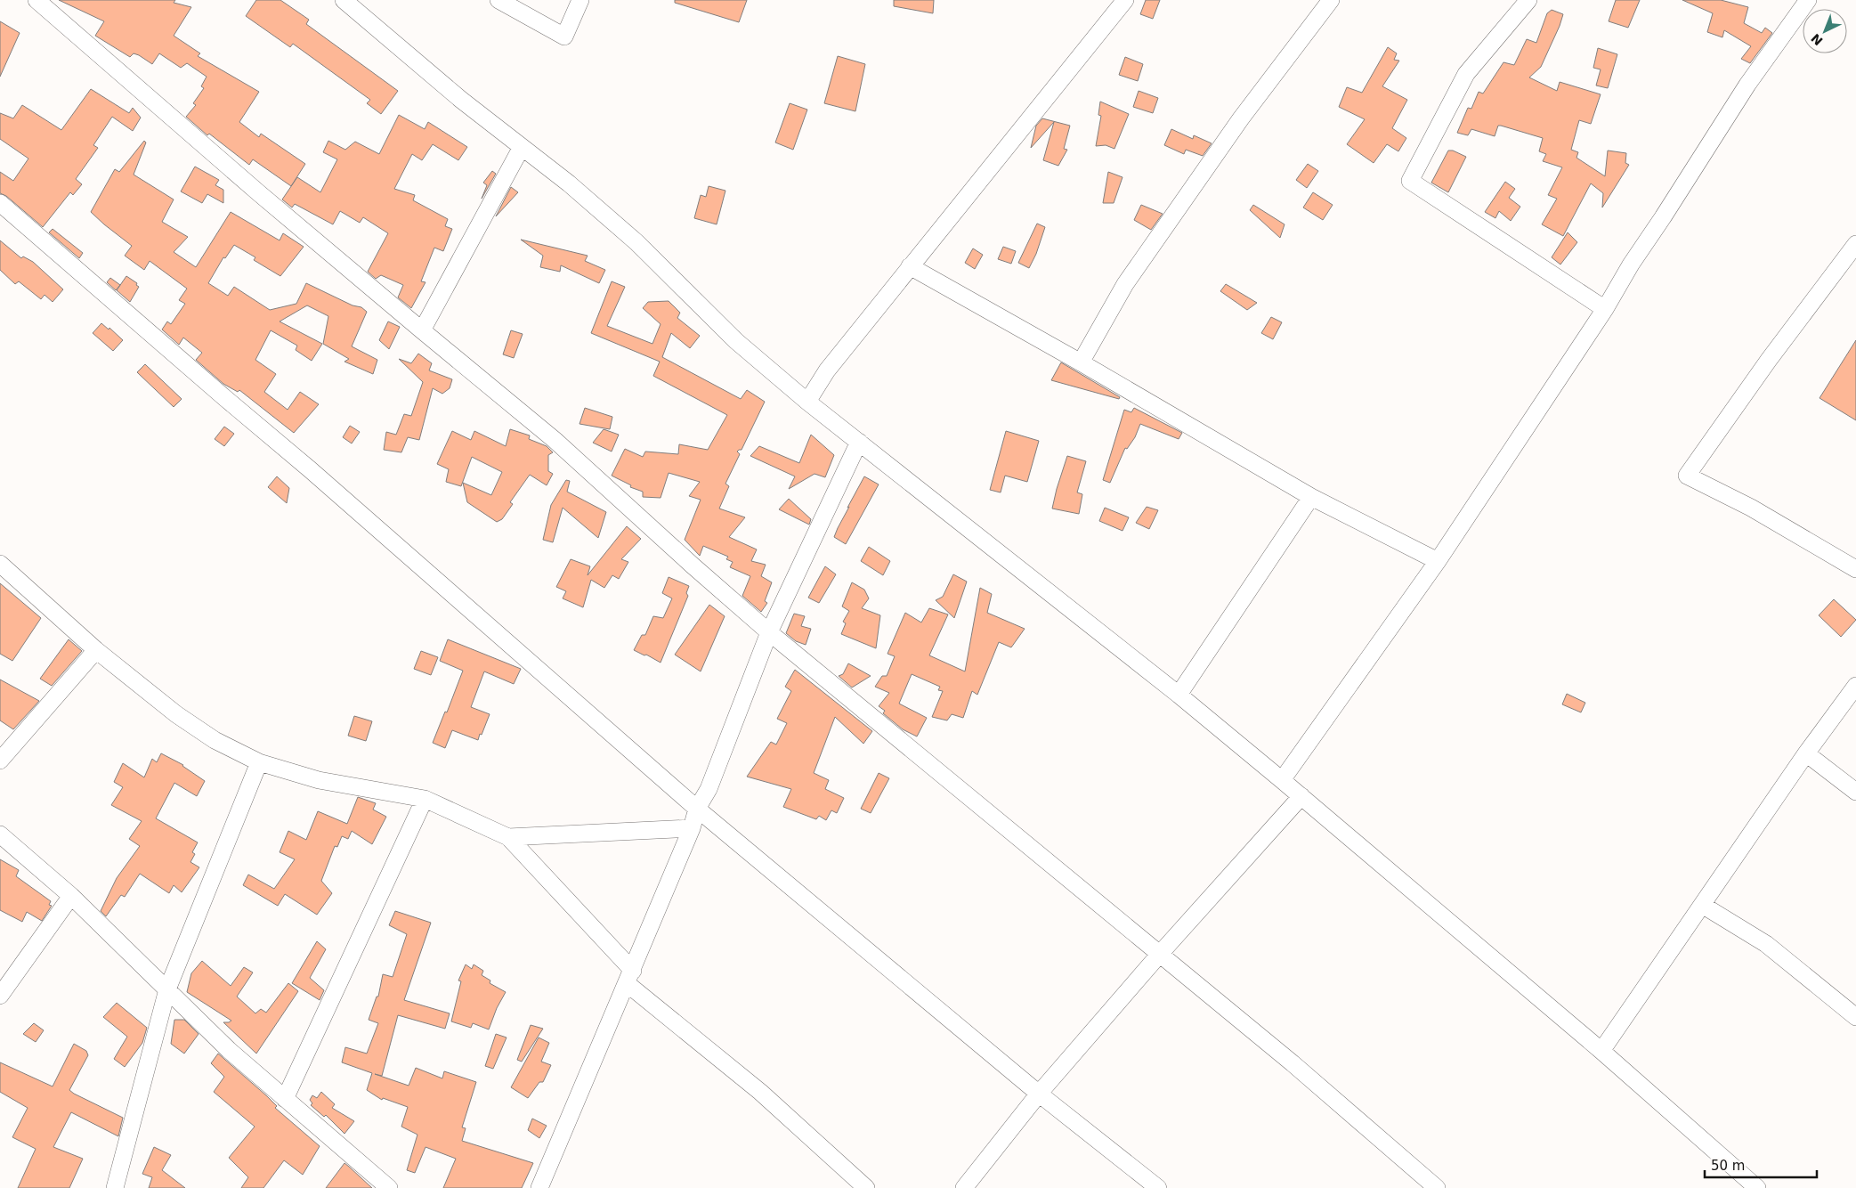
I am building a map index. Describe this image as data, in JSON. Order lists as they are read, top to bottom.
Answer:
{
  "scale_bar": "50 m",
  "north": "bottom left"
}
